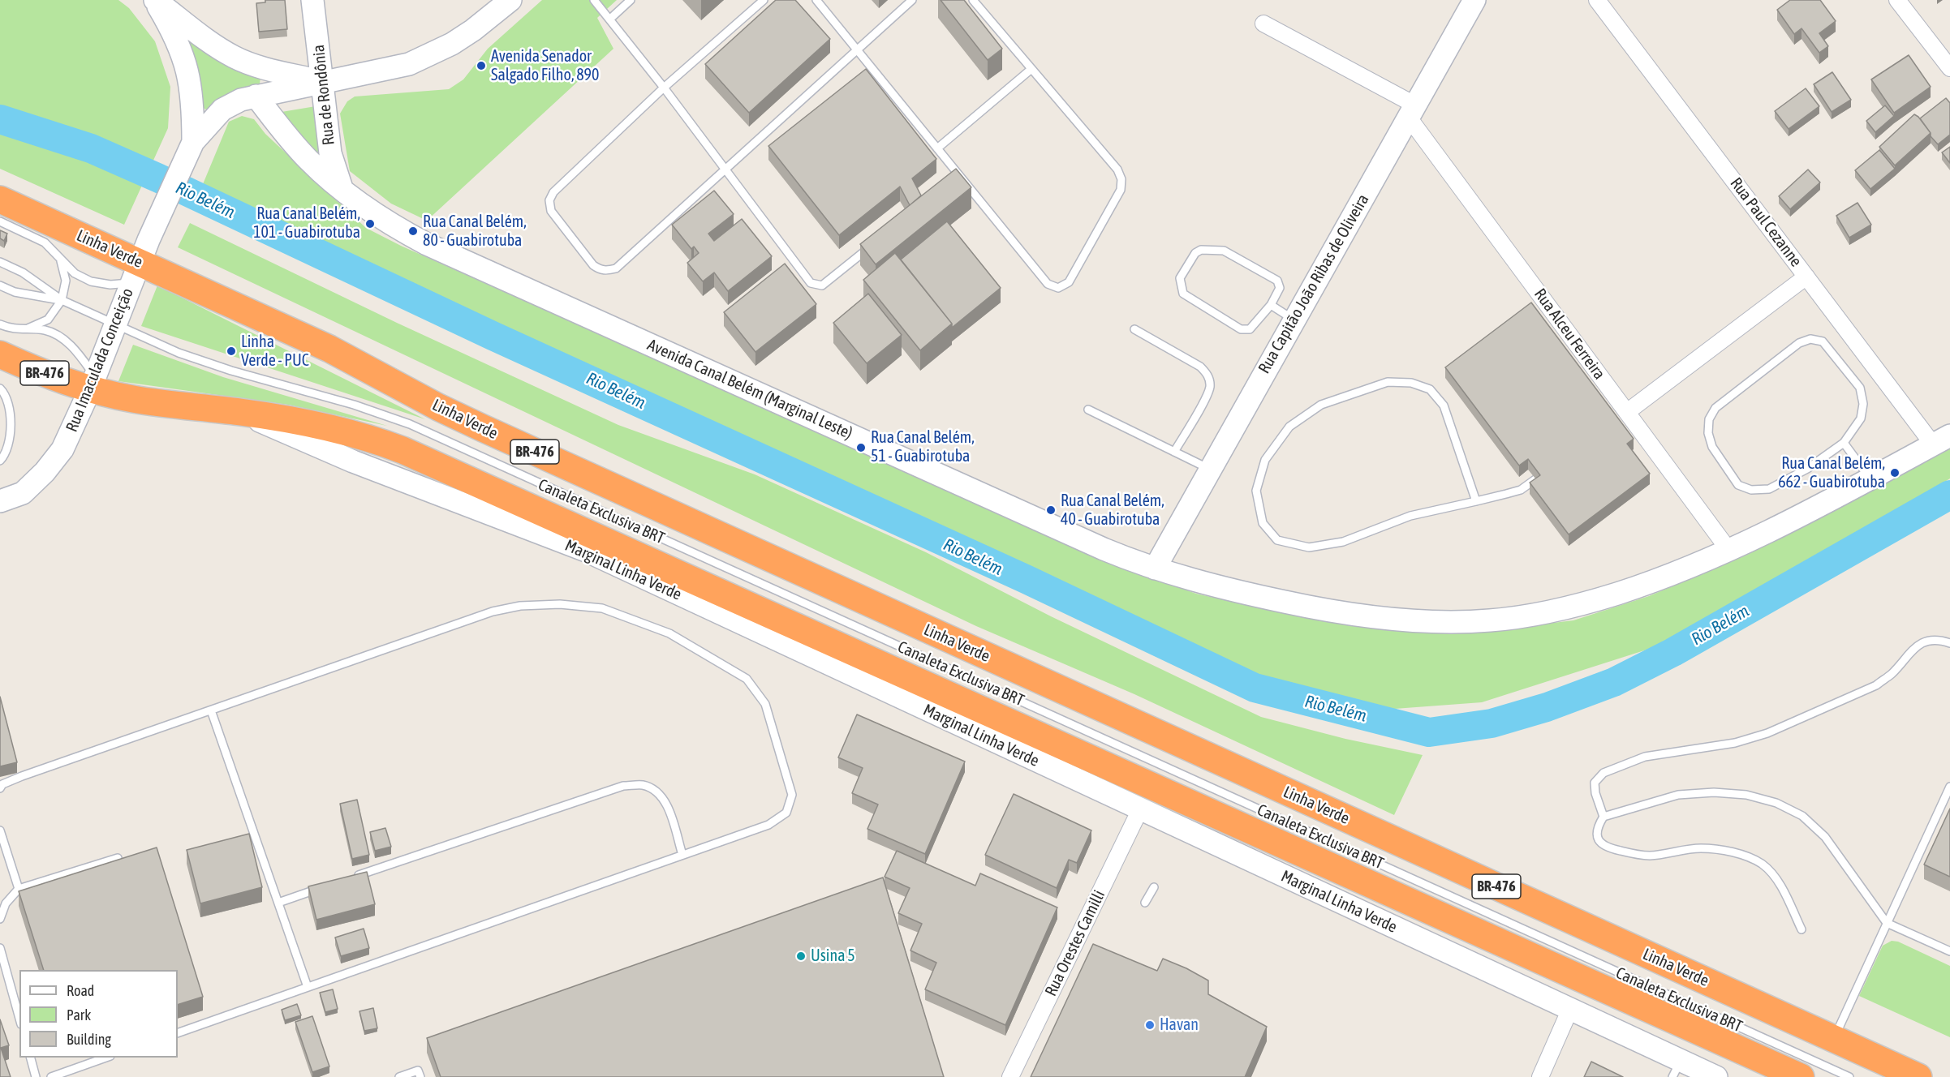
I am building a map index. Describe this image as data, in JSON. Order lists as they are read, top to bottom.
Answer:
{
  "streets": {
    "highway": ["Linha Verde", "BR-476"],
    "main road": [
      "Rua de Rondônia",
      "Rua Capitão João Ribas de Oliveira",
      "Rua Imaculada Conceição",
      "Avenida Canal Belém (Marginal Leste)",
      "Marginal Linha Verde"
    ],
    "street": ["Rua Paul Cezanne", "Rua Alceu Ferreira", "Rua Orestes Camilli"],
    "lane": ["Canaleta Exclusiva BRT"]
  },
  "crossings": [
    ["Rua de Rondônia", "Rua Imaculada Conceição"],
    ["Rua de Rondônia", "Avenida Canal Belém (Marginal Leste)"],
    ["Rua Paul Cezanne", "Avenida Canal Belém (Marginal Leste)"],
    ["Linha Verde", "Rua Imaculada Conceição"],
    ["Rua Capitão João Ribas de Oliveira", "Rua Alceu Ferreira"],
    ["Rua Capitão João Ribas de Oliveira", "Avenida Canal Belém (Marginal Leste)"],
    ["Rua Alceu Ferreira", "Avenida Canal Belém (Marginal Leste)"],
    ["Rua Imaculada Conceição", "BR-476"],
    ["Rua Imaculada Conceição", "Avenida Canal Belém (Marginal Leste)"],
    ["Rua Imaculada Conceição", "Canaleta Exclusiva BRT"],
    ["BR-476", "Marginal Linha Verde"],
    ["Marginal Linha Verde", "Rua Orestes Camilli"]
  ],
  "water": ["Rio Belém"],
  "places": [
    "Avenida Senador Salgado Filho, 890",
    "Rua Canal Belém, 101 - Guabirotuba",
    "Rua Canal Belém, 80 - Guabirotuba",
    "Linha Verde - PUC",
    "Rua Canal Belém, 51 - Guabirotuba",
    "Rua Canal Belém, 662 - Guabirotuba",
    "Rua Canal Belém, 40 - Guabirotuba",
    "Usina 5",
    "Havan"
  ],
  "legend": ["Road", "Park", "Building"]
}
